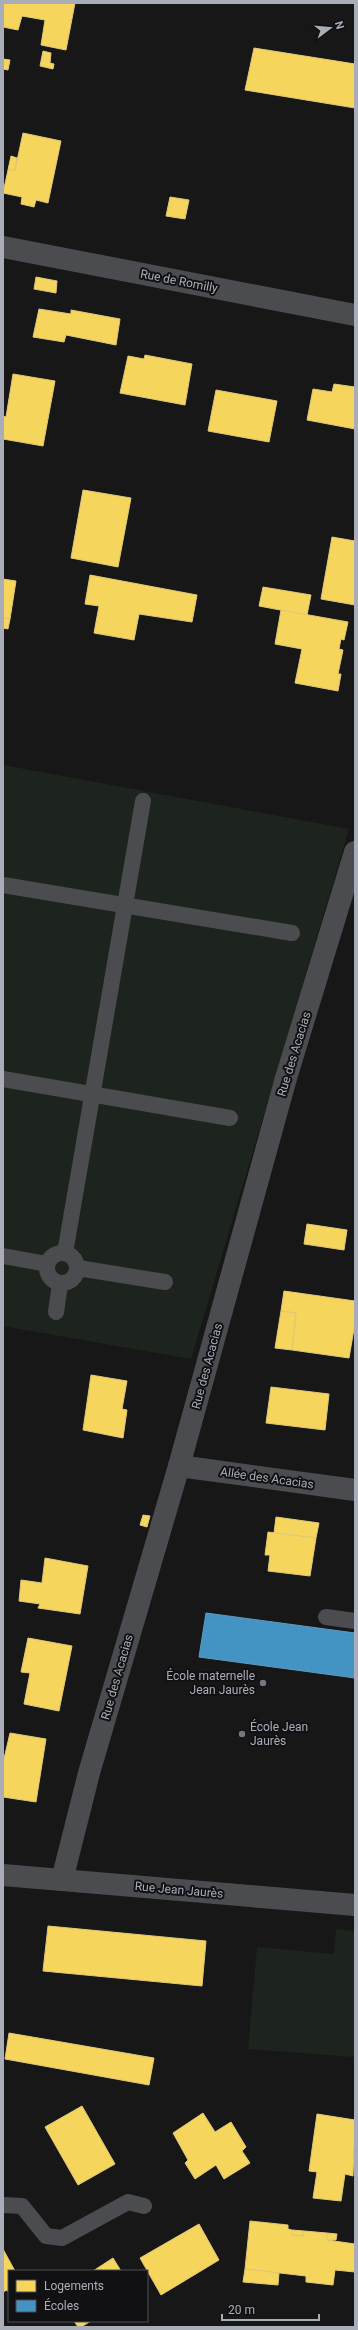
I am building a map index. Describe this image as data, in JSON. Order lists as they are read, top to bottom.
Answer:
{
  "streets": {
    "street": [
      "Rue de Romilly",
      "Rue des Acacias",
      "Allée des Acacias",
      "Rue Jean Jaurès"
    ]
  },
  "crossings": [
    ["Rue des Acacias", "Allée des Acacias"],
    ["Rue des Acacias", "Rue Jean Jaurès"]
  ],
  "places": ["École maternelle Jean Jaurès", "École Jean Jaurès"],
  "legend": ["Logements", "Écoles"],
  "scale_bar": "20 m",
  "north": "right"
}
